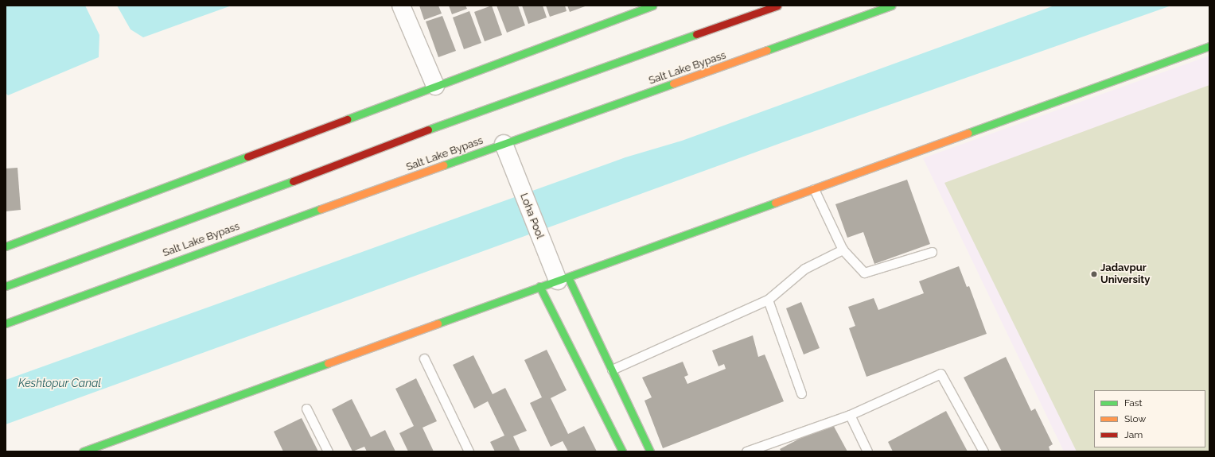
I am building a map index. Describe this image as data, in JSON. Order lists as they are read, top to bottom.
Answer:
{
  "streets": {
    "main road": ["Salt Lake Bypass"],
    "street": ["Loha Pool"]
  },
  "crossings": [
    ["Salt Lake Bypass", "Loha Pool"]
  ],
  "water": ["Keshtopur Canal"],
  "places": ["Jadavpur University"],
  "legend": ["Fast", "Slow", "Jam"]
}
